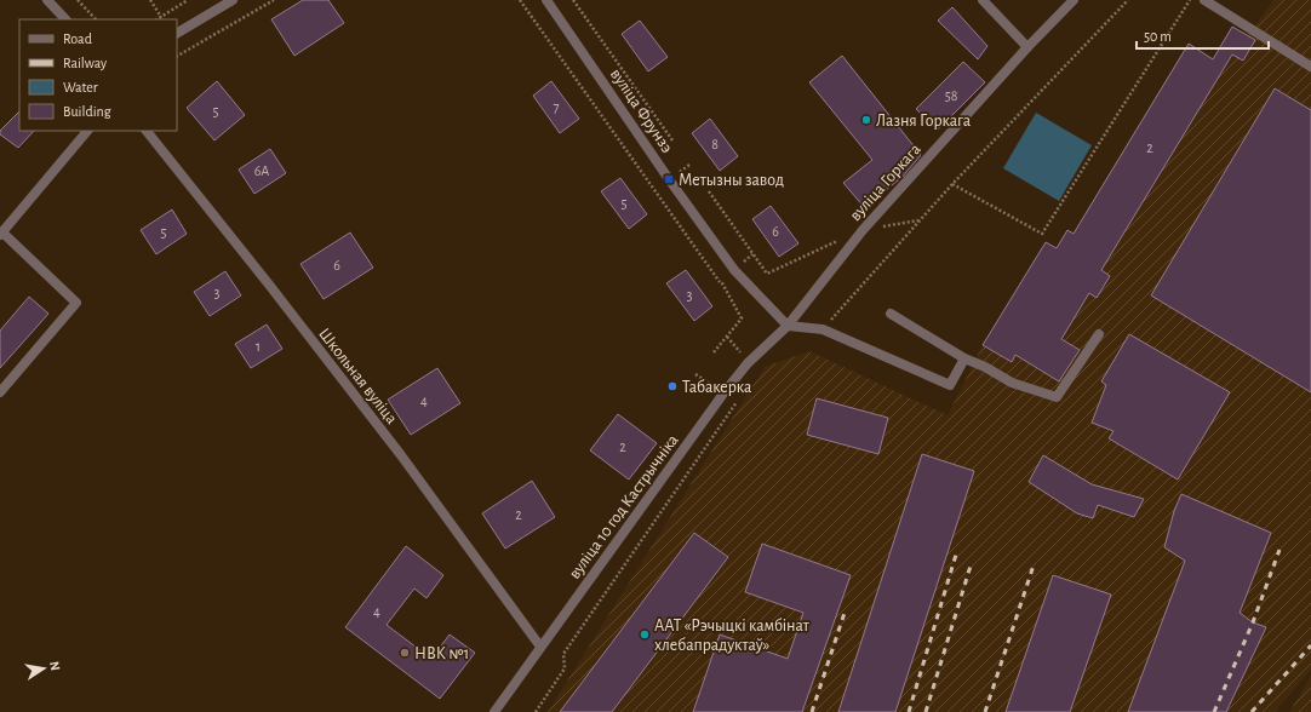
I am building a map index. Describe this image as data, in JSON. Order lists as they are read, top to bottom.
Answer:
{
  "streets": {
    "street": [
      "вуліца Фрунзэ",
      "вуліца Горкага",
      "Школьная вуліца",
      "вуліца 10 год Кастрычніка"
    ]
  },
  "crossings": [
    ["вуліца Фрунзэ", "вуліца Горкага"],
    ["вуліца Фрунзэ", "вуліца 10 год Кастрычніка"],
    ["вуліца Горкага", "вуліца 10 год Кастрычніка"],
    ["Школьная вуліца", "вуліца 10 год Кастрычніка"]
  ],
  "places": {
    "other": [
      "Лазня Горкага",
      "Табакерка",
      "ААТ «Рэчыцкі камбінат хлебапрадуктаў»",
      "НВК №1"
    ],
    "transit": ["Метызны завод"]
  },
  "house_numbers": [
    "58",
    "7",
    "5",
    "8",
    "2",
    "6А",
    "5",
    "6",
    "5",
    "6",
    "3",
    "3",
    "1",
    "4",
    "2",
    "2",
    "4"
  ],
  "legend": [
    "Road",
    "Railway",
    "Water",
    "Building"
  ],
  "scale_bar": "50 m",
  "north": "right"
}
